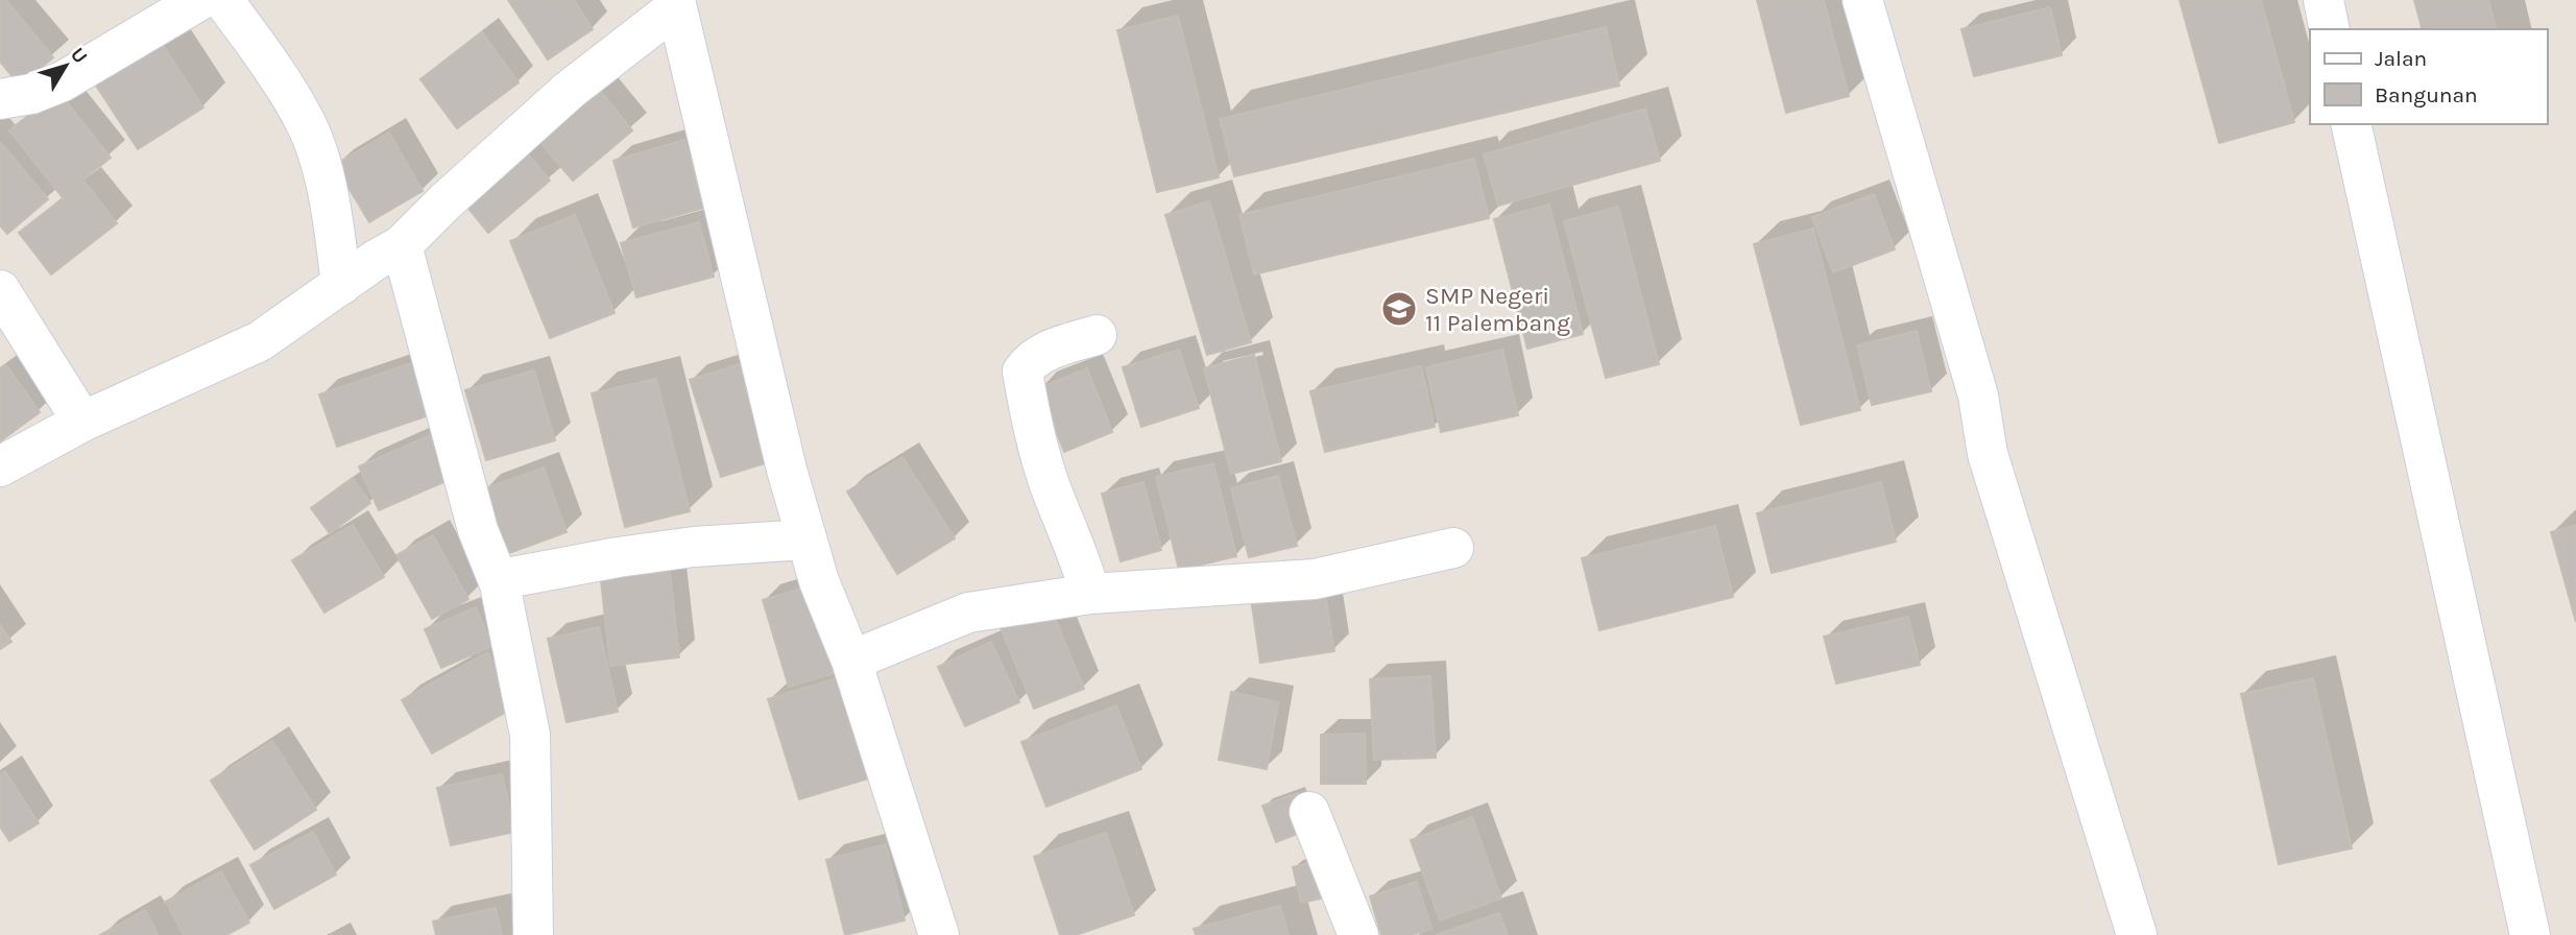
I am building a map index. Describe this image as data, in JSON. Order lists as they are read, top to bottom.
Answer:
{
  "places": {
    "school or university": ["SMP Negeri 11 Palembang"]
  },
  "legend": ["Jalan", "Bangunan"],
  "north": "top right"
}
